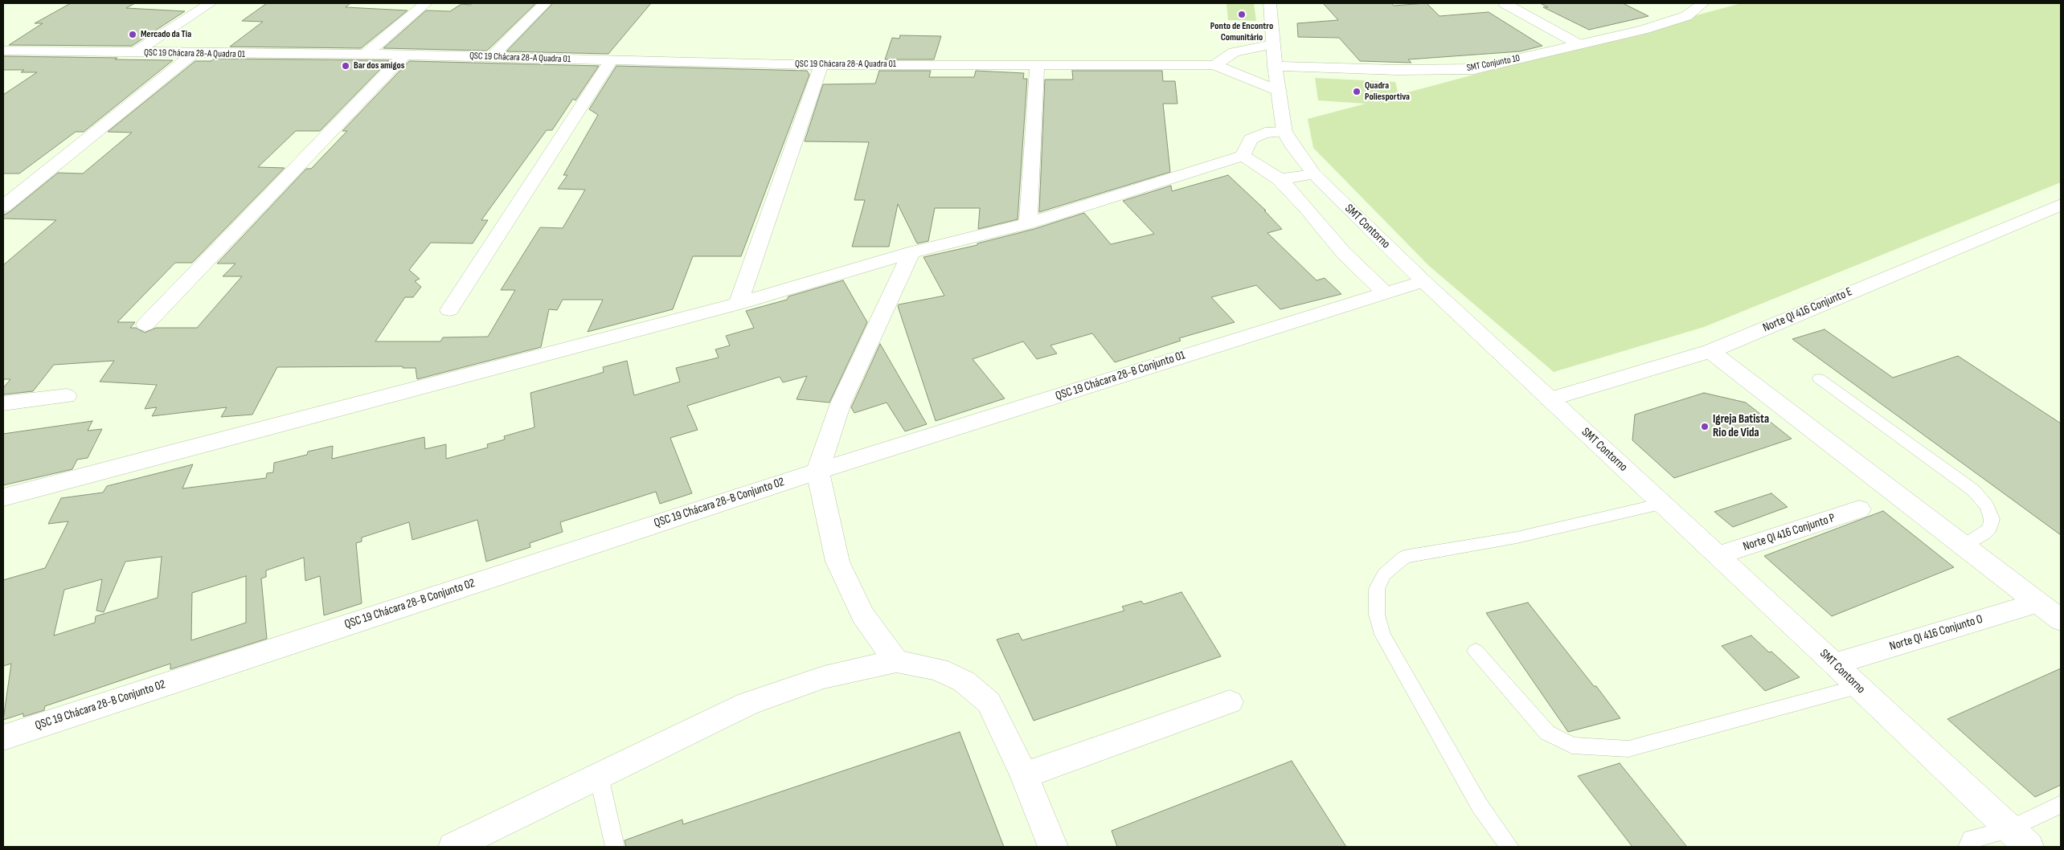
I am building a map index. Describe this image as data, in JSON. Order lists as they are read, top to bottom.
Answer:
{
  "streets": {
    "street": [
      "QSC 19 Chácara 28-A Quadra 01",
      "SMT Conjunto 10",
      "SMT Contorno",
      "Norte QI 416 Conjunto E",
      "QSC 19 Chácara 28-B Conjunto 01",
      "QSC 19 Chácara 28-B Conjunto 02",
      "Norte QI 416 Conjunto P",
      "Norte QI 416 Conjunto O"
    ]
  },
  "crossings": [
    ["QSC 19 Chácara 28-A Quadra 01", "SMT Contorno"],
    ["SMT Conjunto 10", "SMT Contorno"],
    ["SMT Contorno", "Norte QI 416 Conjunto E"],
    ["SMT Contorno", "QSC 19 Chácara 28-B Conjunto 01"],
    ["SMT Contorno", "Norte QI 416 Conjunto P"],
    ["SMT Contorno", "Norte QI 416 Conjunto O"],
    ["QSC 19 Chácara 28-B Conjunto 01", "QSC 19 Chácara 28-B Conjunto 02"]
  ],
  "places": [
    "Ponto de Encontro Comunitário",
    "Mercado da Tia",
    "Bar dos amigos",
    "Quadra Poliesportiva",
    "Igreja Batista Rio de Vida"
  ]
}
